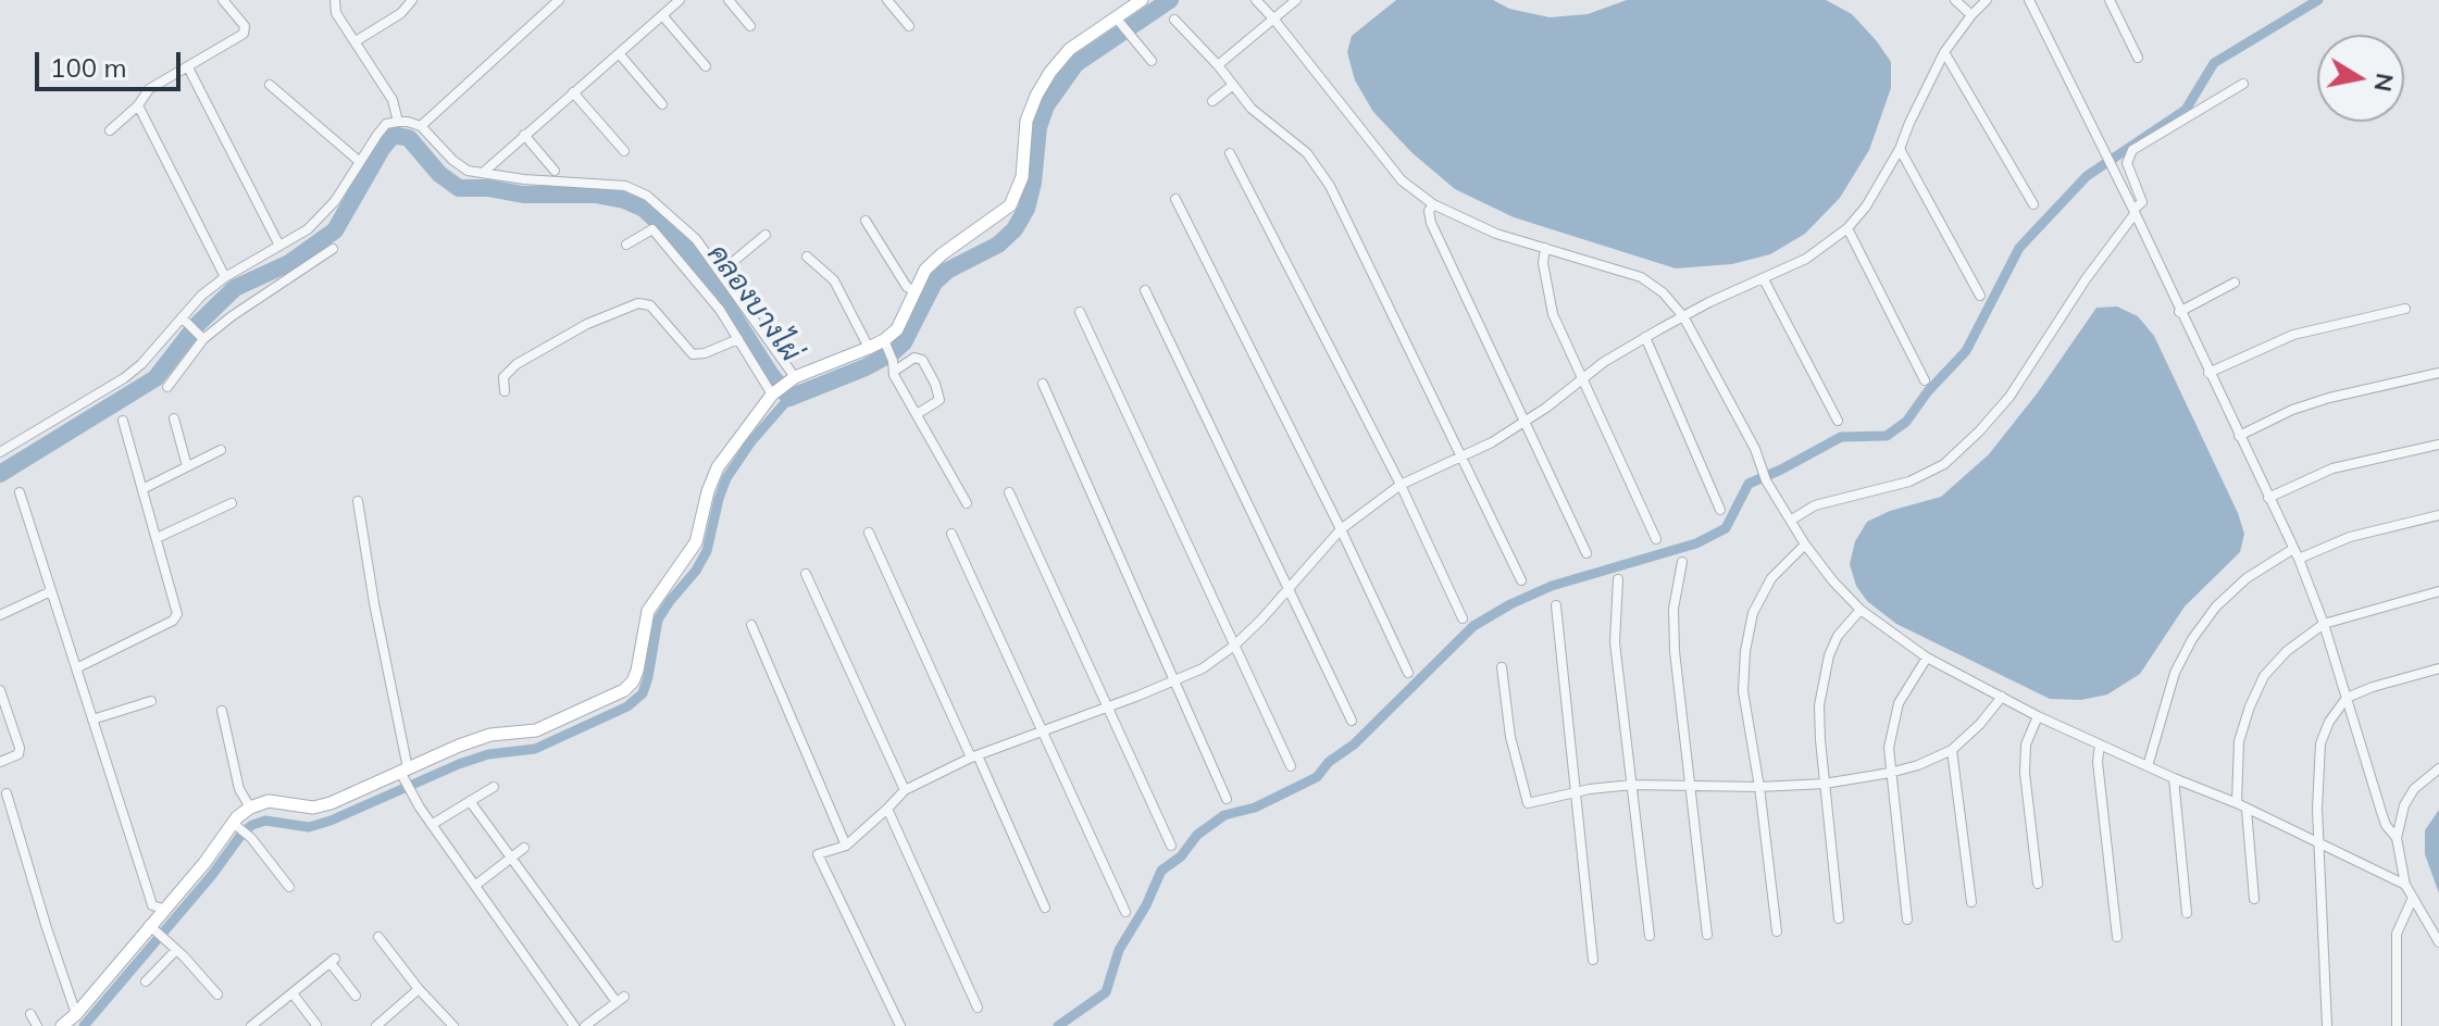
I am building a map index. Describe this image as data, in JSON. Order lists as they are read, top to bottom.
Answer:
{
  "water": ["คลองบางไผ่"],
  "scale_bar": "100 m",
  "north": "right"
}
